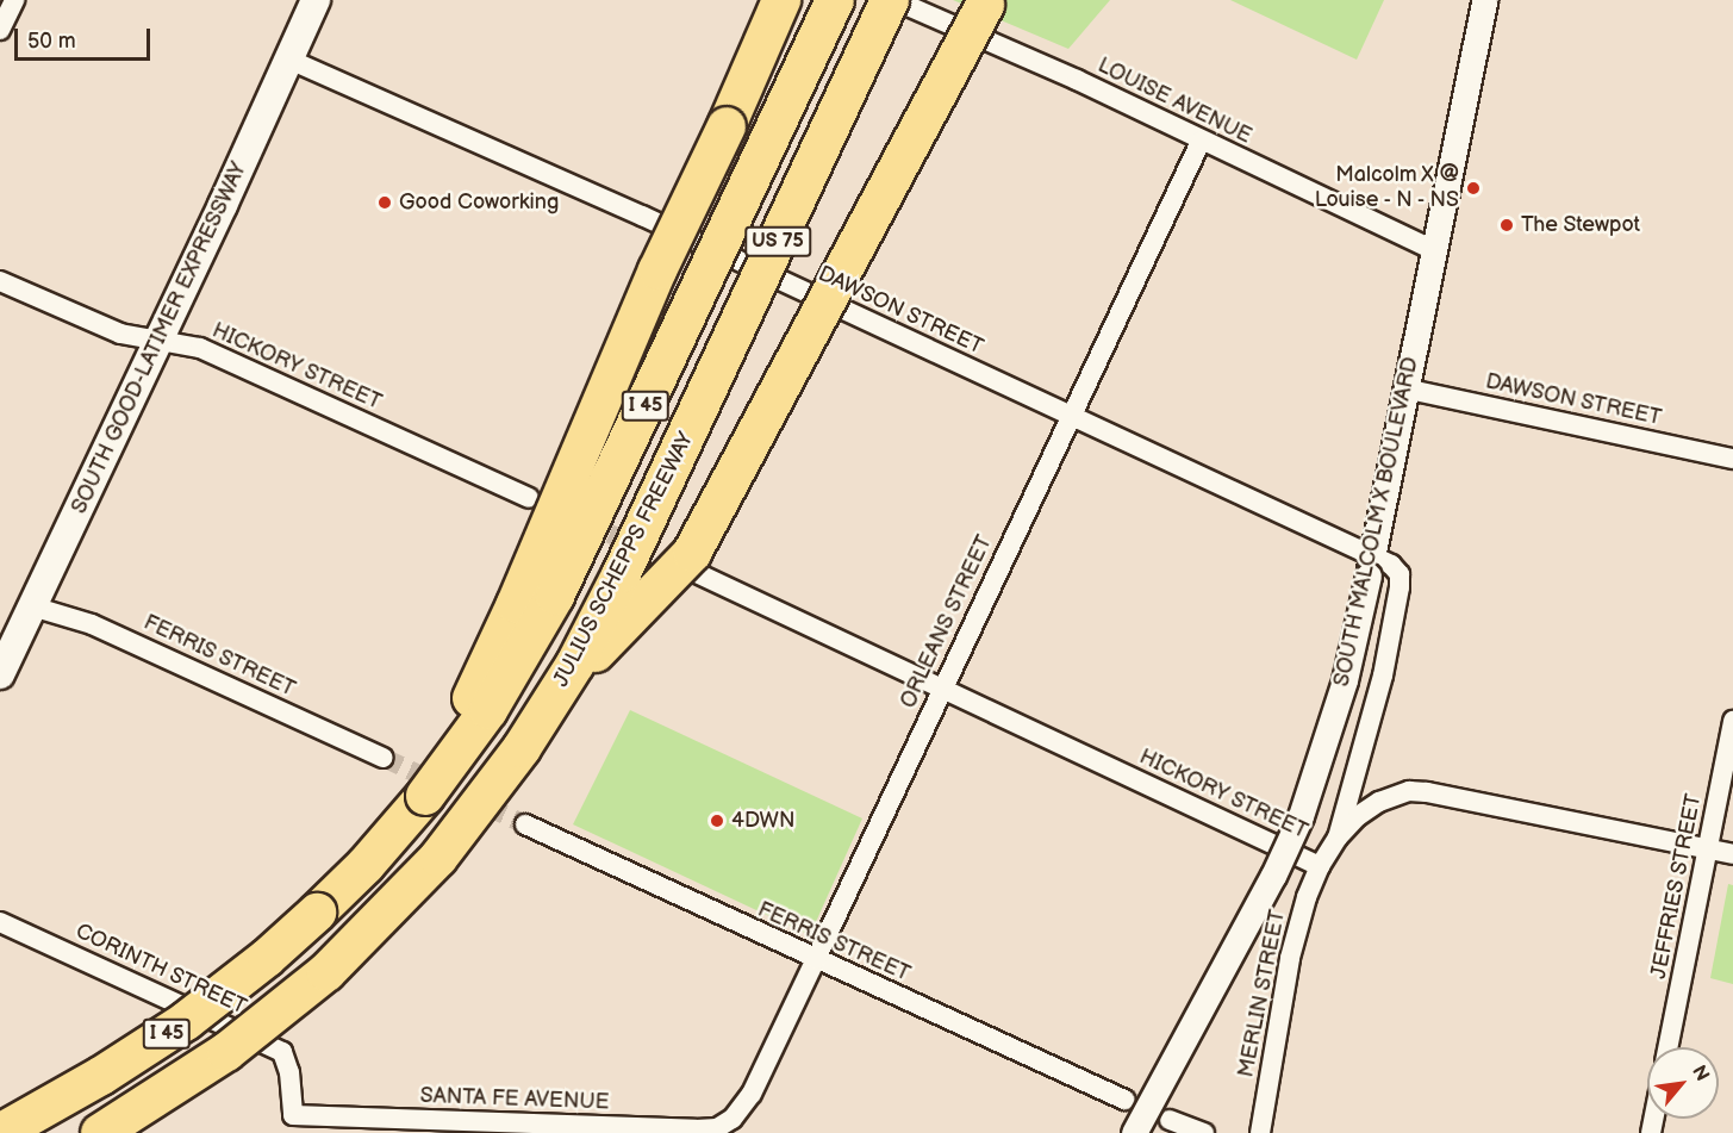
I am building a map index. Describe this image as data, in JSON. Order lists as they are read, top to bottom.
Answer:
{
  "streets": {
    "highway": ["US 75", "I 45", "JULIUS SCHEPPS FREEWAY"],
    "main road": ["SOUTH GOOD-LATIMER EXPRESSWAY"],
    "street": [
      "LOUISE AVENUE",
      "DAWSON STREET",
      "HICKORY STREET",
      "SOUTH MALCOLM X BOULEVARD",
      "ORLEANS STREET",
      "FERRIS STREET",
      "JEFFRIES STREET",
      "CORINTH STREET",
      "MERLIN STREET",
      "SANTA FE AVENUE"
    ]
  },
  "crossings": [
    ["LOUISE AVENUE", "SOUTH MALCOLM X BOULEVARD"],
    ["LOUISE AVENUE", "JULIUS SCHEPPS FREEWAY"],
    ["LOUISE AVENUE", "ORLEANS STREET"],
    ["DAWSON STREET", "SOUTH GOOD-LATIMER EXPRESSWAY"],
    ["DAWSON STREET", "HICKORY STREET"],
    ["DAWSON STREET", "SOUTH MALCOLM X BOULEVARD"],
    ["DAWSON STREET", "ORLEANS STREET"],
    ["SOUTH GOOD-LATIMER EXPRESSWAY", "HICKORY STREET"],
    ["SOUTH GOOD-LATIMER EXPRESSWAY", "FERRIS STREET"],
    ["HICKORY STREET", "ORLEANS STREET"],
    ["HICKORY STREET", "JEFFRIES STREET"],
    ["HICKORY STREET", "MERLIN STREET"],
    ["ORLEANS STREET", "FERRIS STREET"],
    ["ORLEANS STREET", "SANTA FE AVENUE"],
    ["CORINTH STREET", "SANTA FE AVENUE"]
  ],
  "places": [
    "Malcolm X @ Louise - N - NS",
    "Good Coworking",
    "The Stewpot",
    "4DWN"
  ],
  "scale_bar": "50 m",
  "north": "top right"
}
